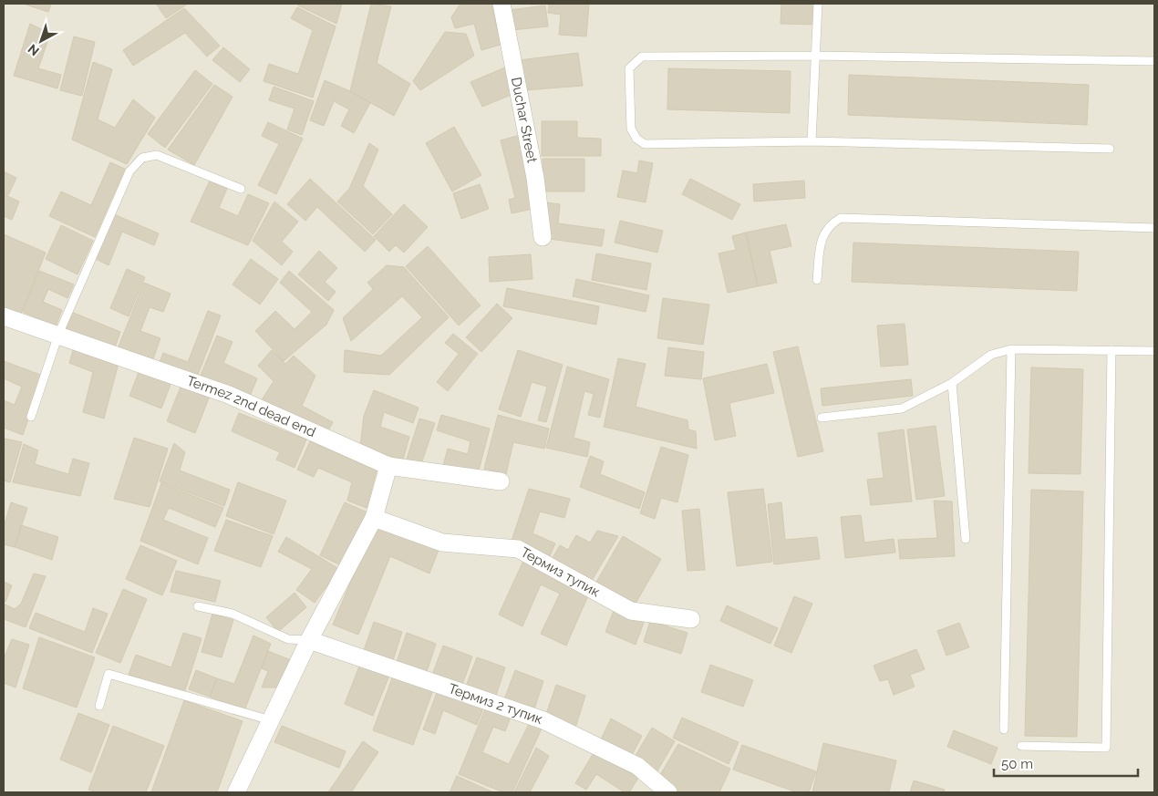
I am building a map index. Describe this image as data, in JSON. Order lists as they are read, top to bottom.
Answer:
{
  "streets": {
    "street": [
      "Duchar Street",
      "Termez 2nd dead end",
      "Термиз тупик",
      "Термиз 2 тупик"
    ]
  },
  "scale_bar": "50 m",
  "north": "bottom left"
}
